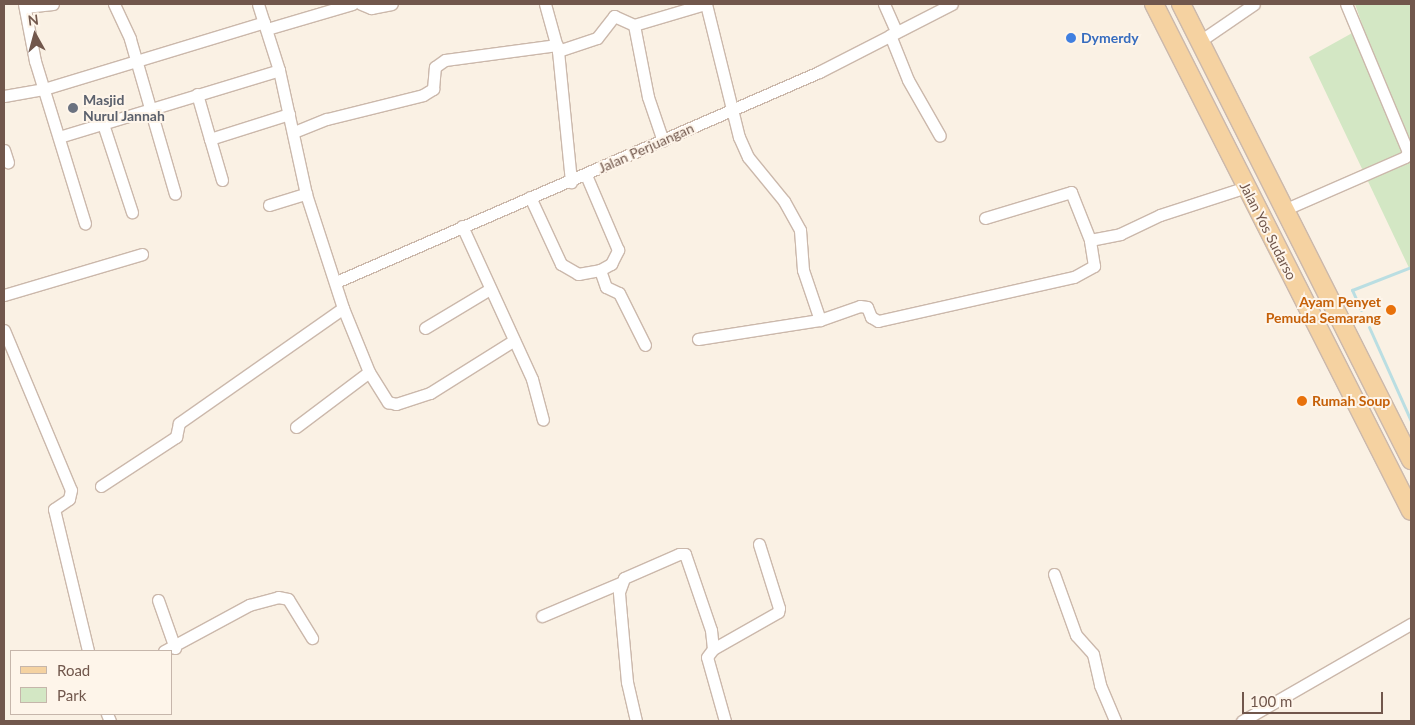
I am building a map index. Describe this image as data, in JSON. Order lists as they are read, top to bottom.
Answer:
{
  "streets": {
    "main road": ["Jalan Yos Sudarso"],
    "street": ["Jalan Perjuangan"]
  },
  "places": [
    "Dymerdy",
    "Masjid Nurul Jannah",
    "Ayam Penyet Pemuda Semarang",
    "Rumah Soup"
  ],
  "legend": ["Road", "Park"],
  "scale_bar": "100 m",
  "north": "top"
}
